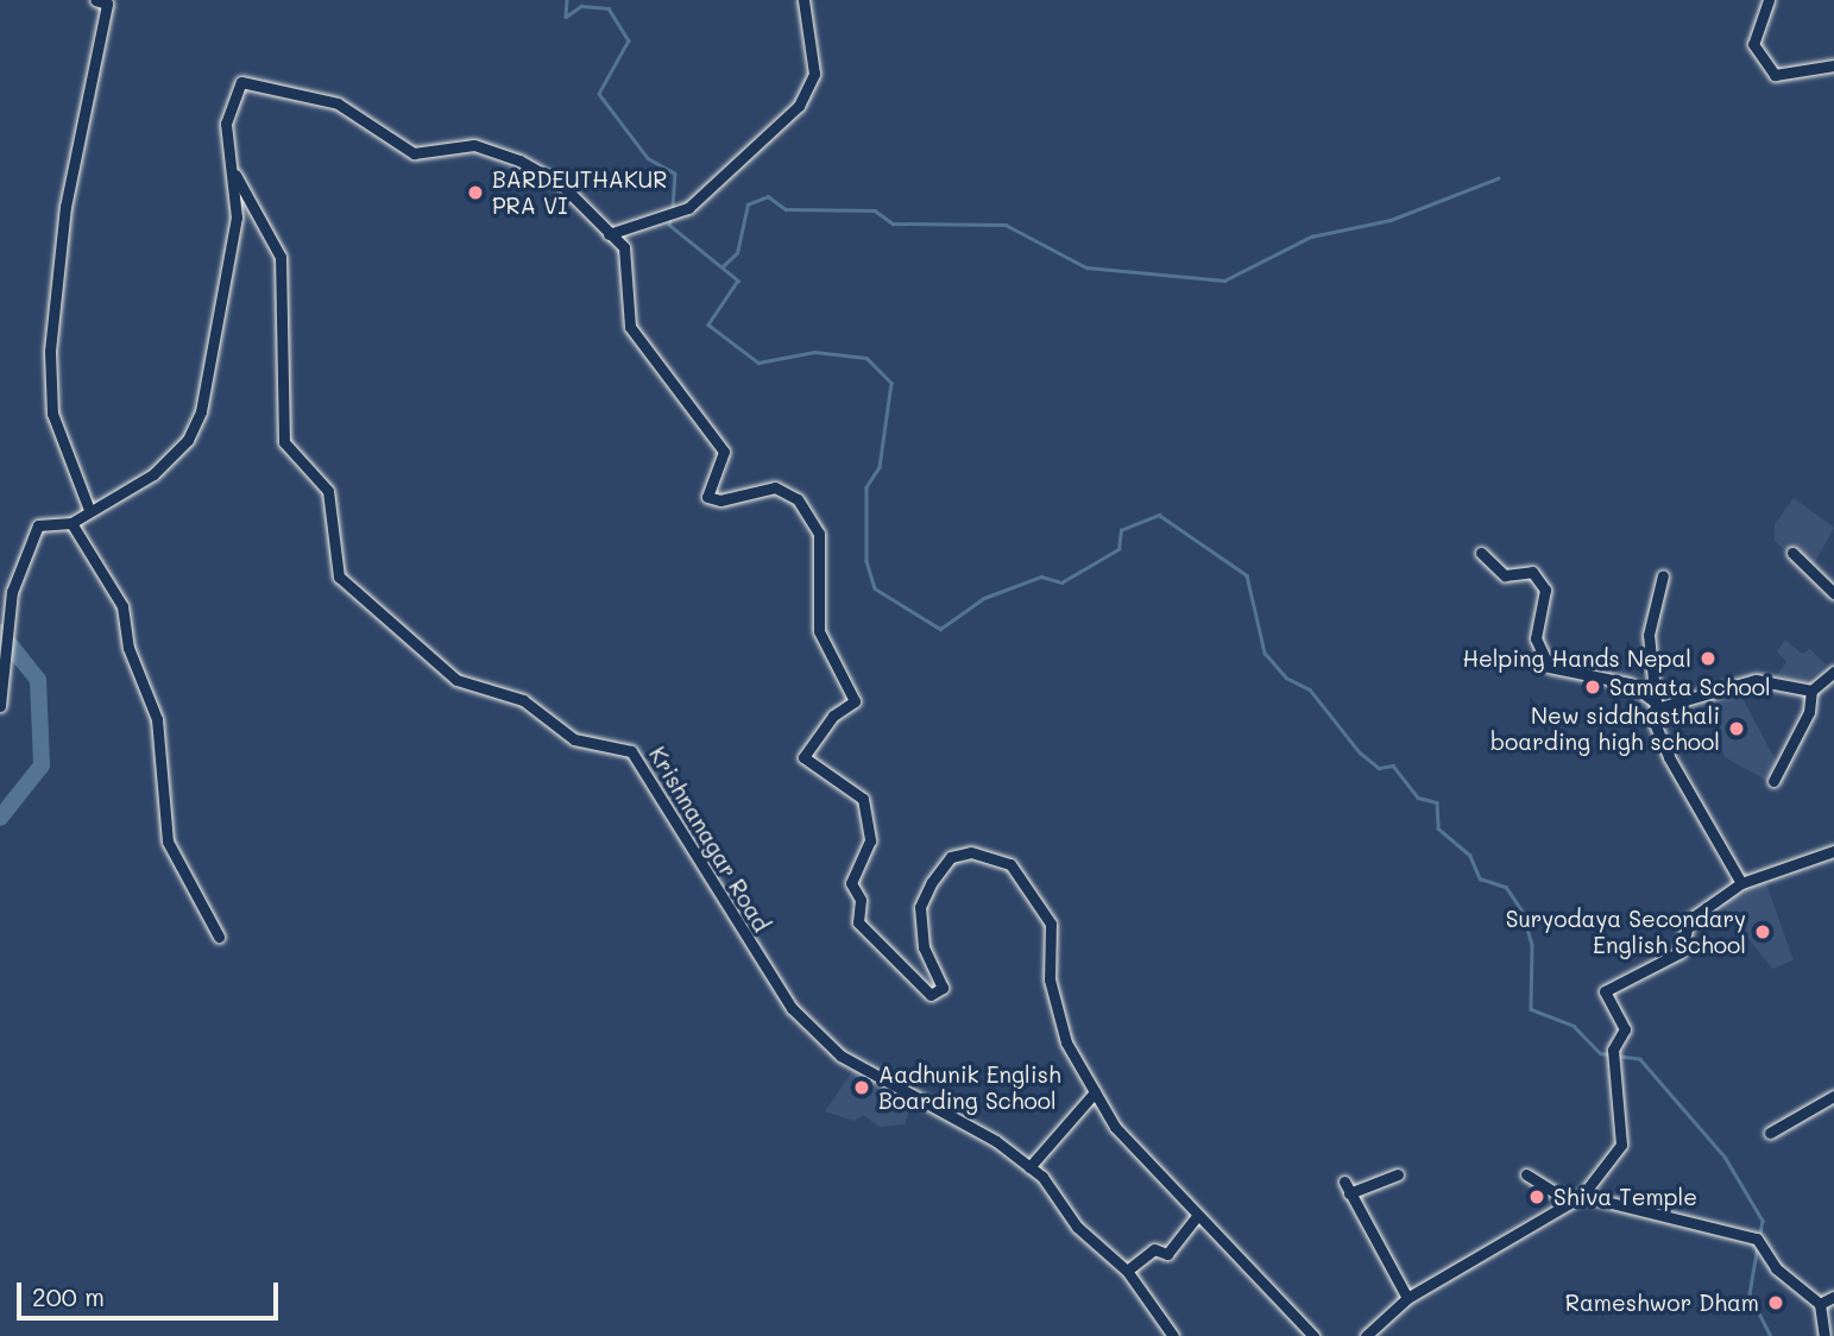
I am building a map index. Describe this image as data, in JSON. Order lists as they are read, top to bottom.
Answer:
{
  "streets": {
    "street": ["Krishnanagar Road"]
  },
  "places": [
    "BARDEUTHAKUR PRA VI",
    "Helping Hands Nepal",
    "Samata School",
    "New siddhasthali boarding high school",
    "Suryodaya Secondary English School",
    "Aadhunik English Boarding School",
    "Shiva Temple",
    "Rameshwor Dham"
  ],
  "scale_bar": "200 m"
}
